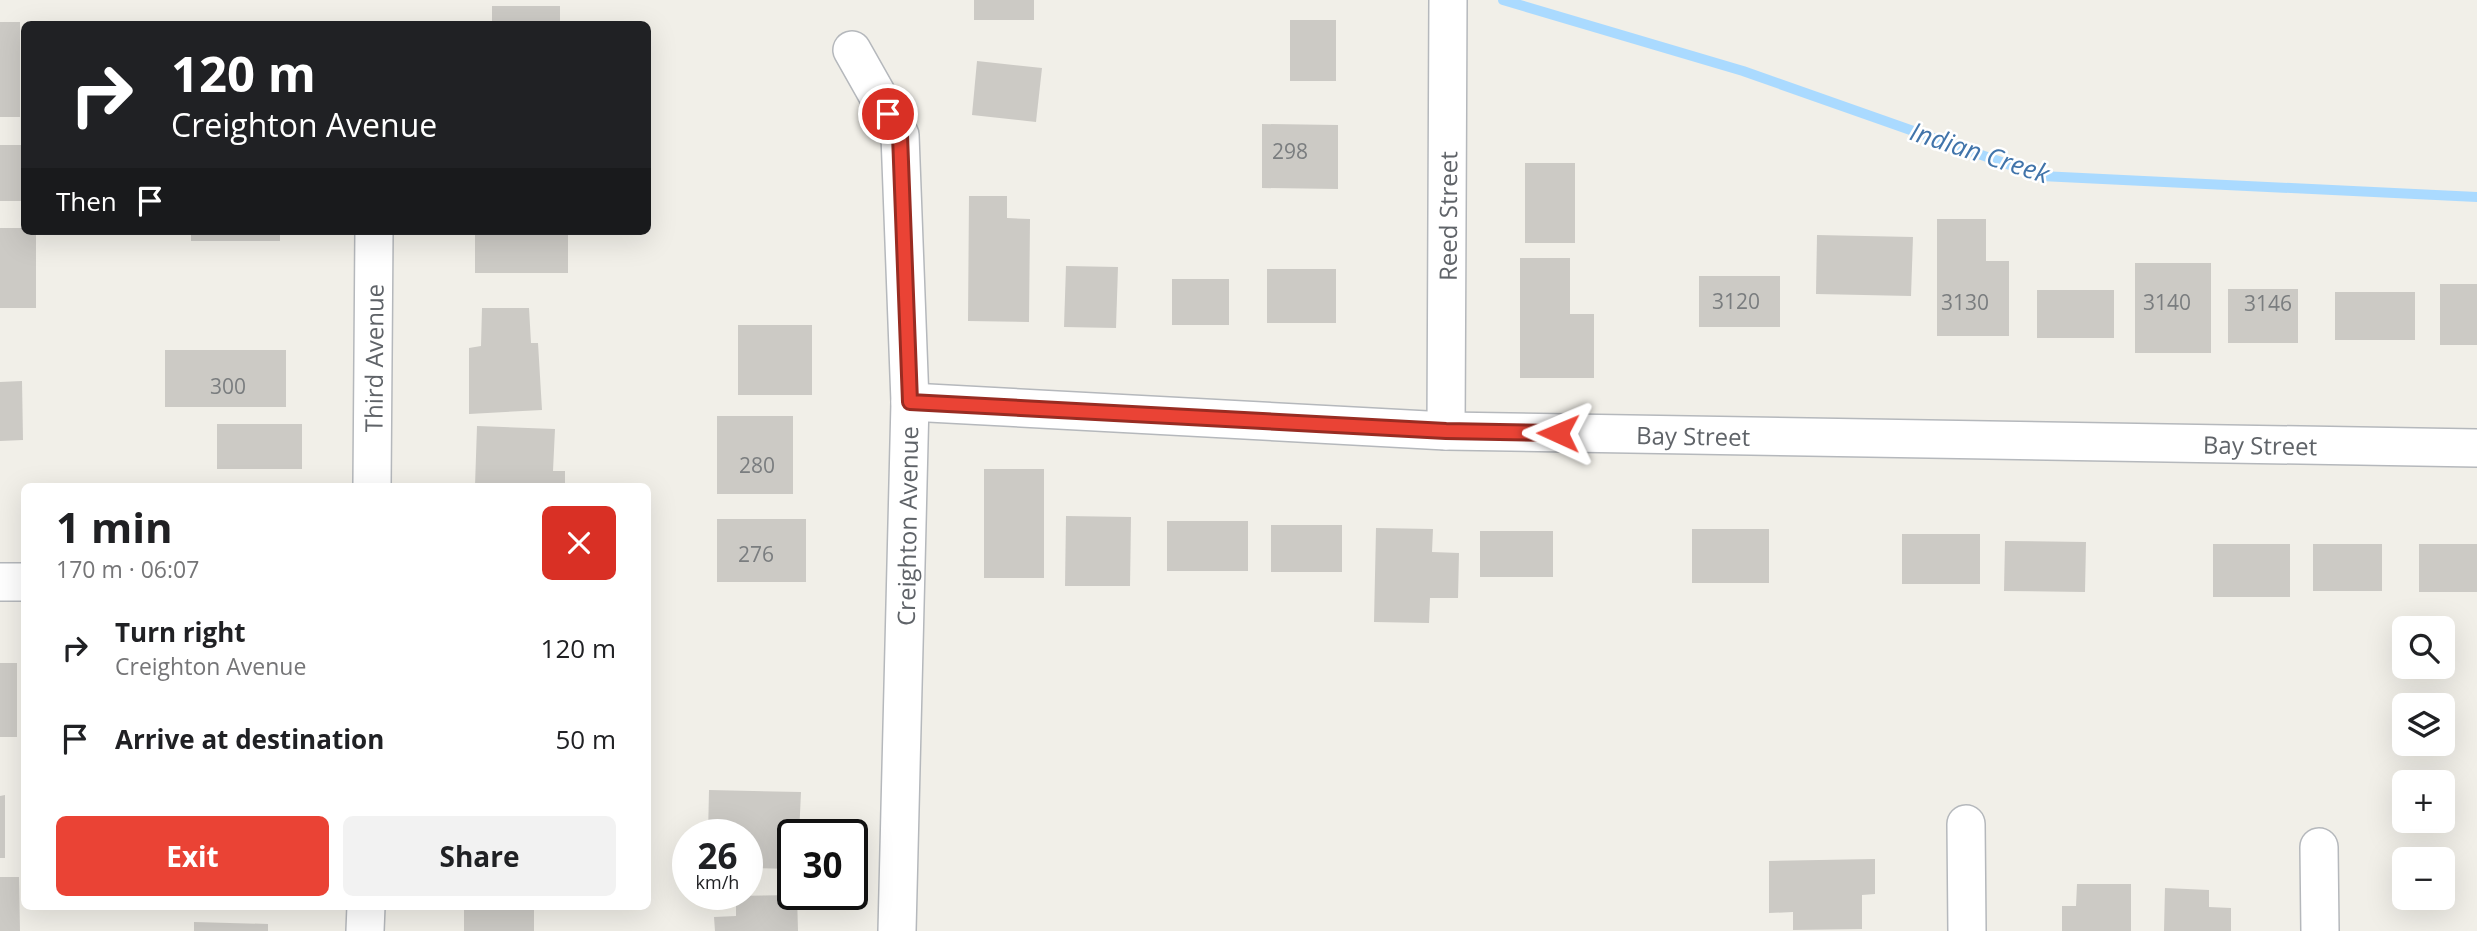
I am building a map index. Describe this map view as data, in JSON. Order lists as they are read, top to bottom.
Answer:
{
  "streets": {
    "street": [
      "Reed Street",
      "Third Avenue",
      "Bay Street",
      "Creighton Avenue"
    ]
  },
  "crossings": [
    ["Reed Street", "Bay Street"],
    ["Bay Street", "Creighton Avenue"]
  ],
  "water": ["Indian Creek"],
  "house_numbers": [
    "298",
    "3120",
    "3130",
    "3140",
    "3146",
    "300",
    "280",
    "276"
  ],
  "page": {
    "turn": ["120 m", "Creighton Avenue"],
    "then": "Then",
    "heading": ["1 min", "170 m · 06:07"],
    "list": [
      {
        "name": "Turn right",
        "note": "Creighton Avenue",
        "value": "120 m"
      },
      {
        "name": "Arrive at destination",
        "value": "50 m"
      }
    ],
    "map_buttons": ["+", "−"],
    "buttons": ["Exit", "Share"],
    "speed": "26 km/h",
    "limit": "30"
  }
}
